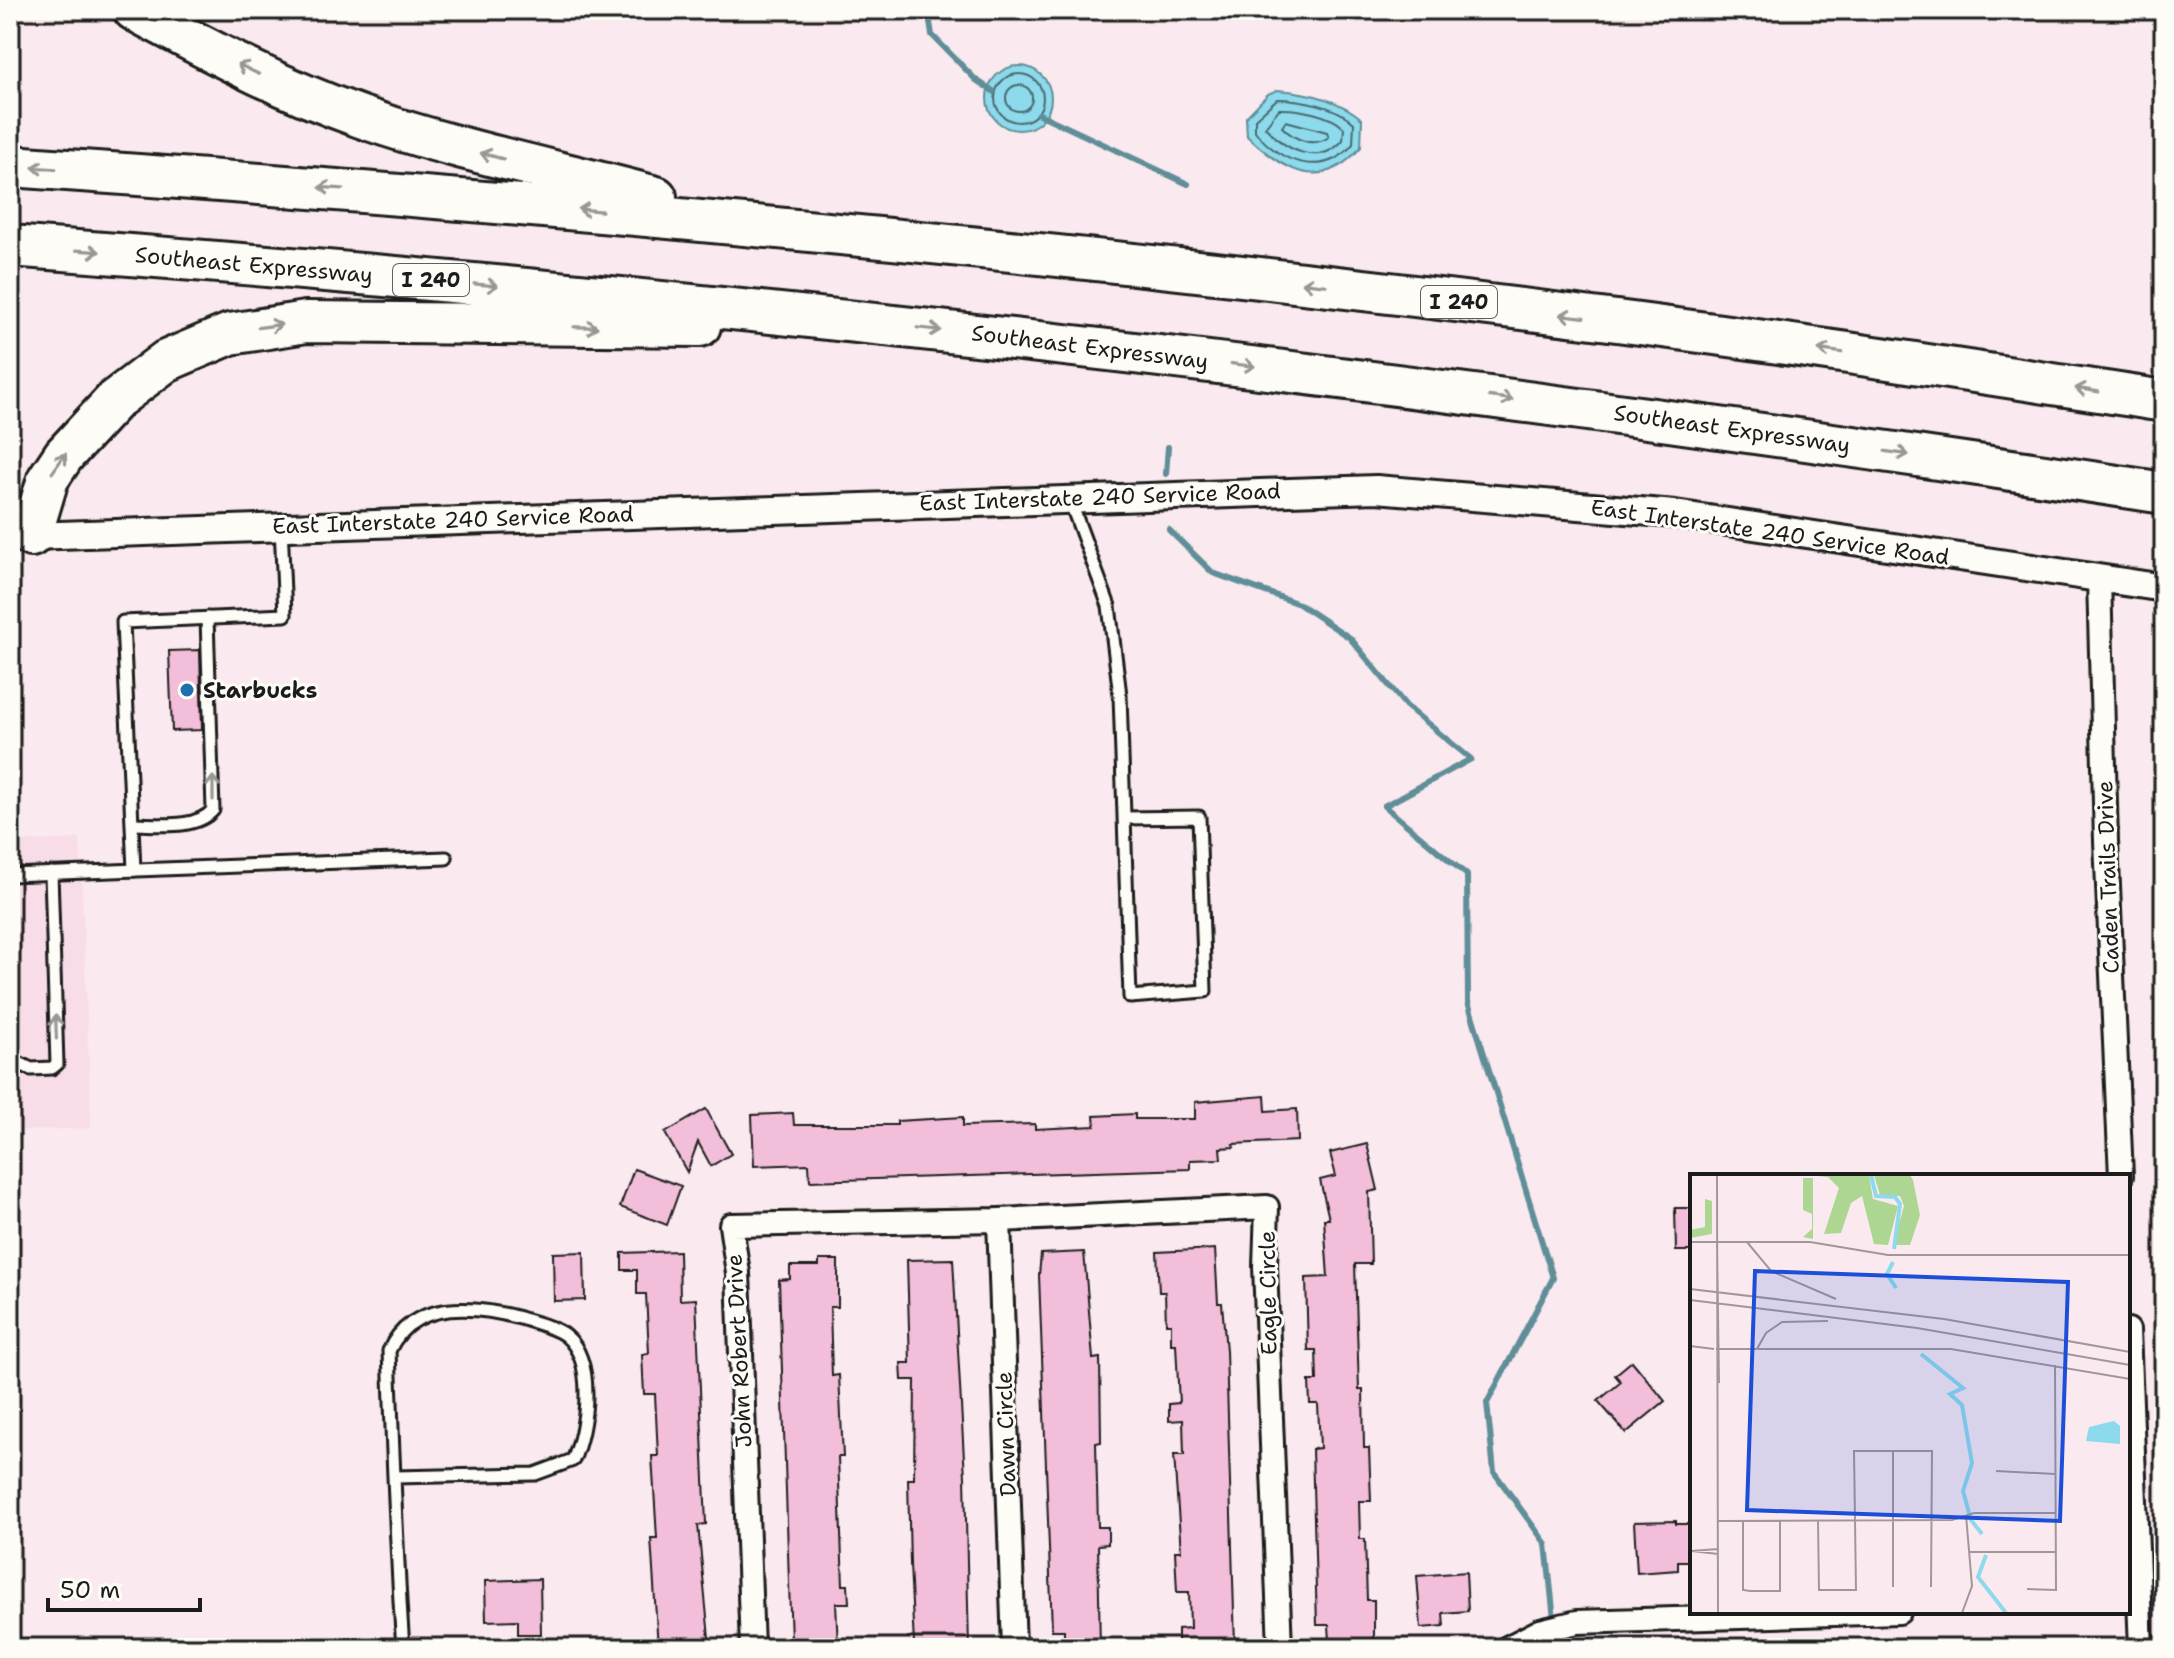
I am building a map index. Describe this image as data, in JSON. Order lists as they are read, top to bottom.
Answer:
{
  "streets": {
    "highway": ["Southeast Expressway", "I 240"],
    "street": [
      "East Interstate 240 Service Road",
      "Caden Trails Drive",
      "Eagle Circle",
      "John Robert Drive",
      "Dawn Circle"
    ]
  },
  "crossings": [
    ["East Interstate 240 Service Road", "Caden Trails Drive"],
    ["Eagle Circle", "John Robert Drive"],
    ["Eagle Circle", "Dawn Circle"],
    ["John Robert Drive", "Dawn Circle"]
  ],
  "places": ["Starbucks"],
  "scale_bar": "50 m"
}
